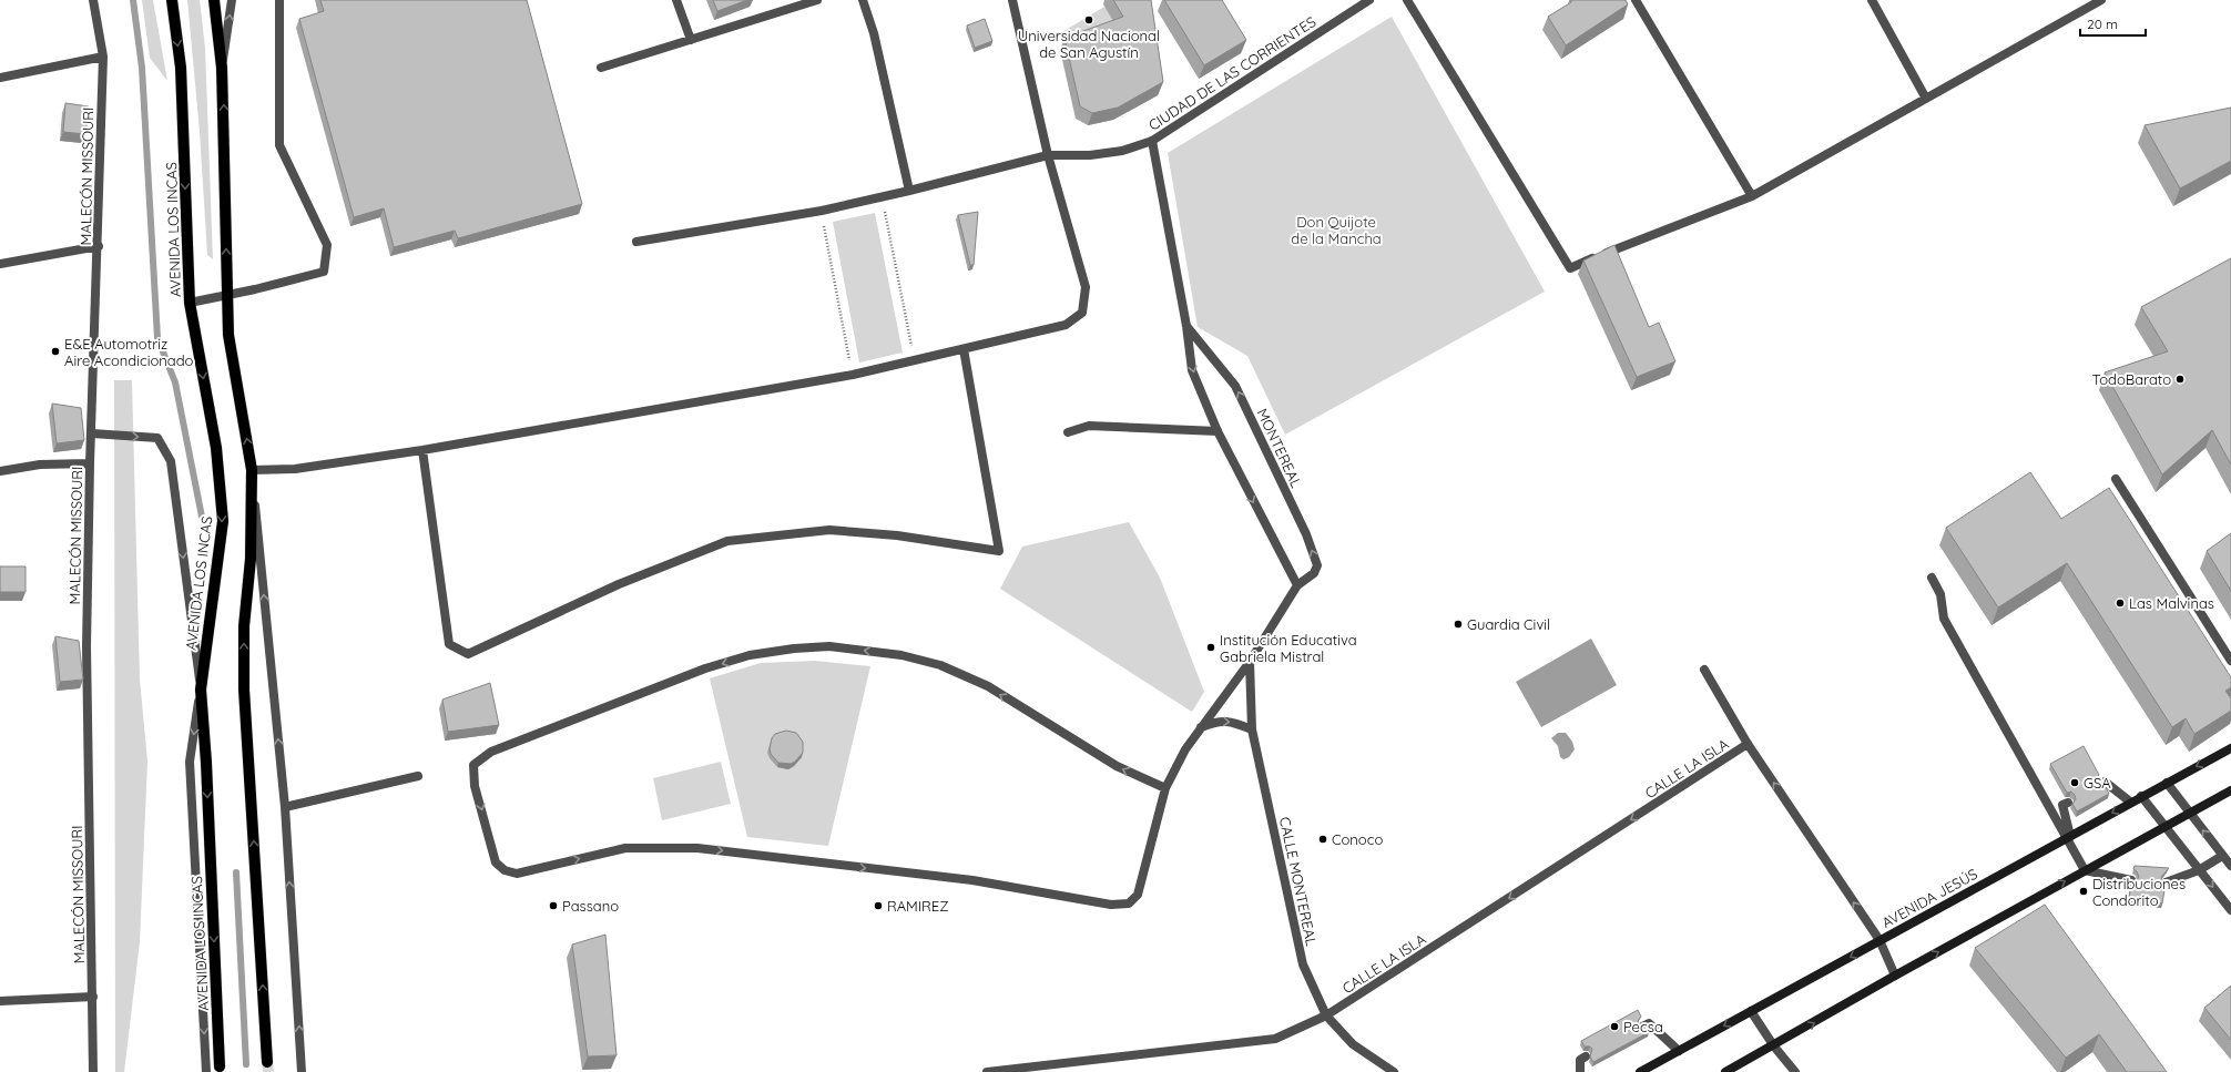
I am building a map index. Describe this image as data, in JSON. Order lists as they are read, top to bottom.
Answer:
{
  "streets": {
    "main road": ["AVENIDA LOS INCAS", "AVENIDA JESÚS"],
    "street": [
      "CIUDAD DE LAS CORRIENTES",
      "MALECÓN MISSOURI",
      "MONTEREAL",
      "CALLE LA ISLA",
      "CALLE MONTEREAL"
    ]
  },
  "crossings": [
    ["CIUDAD DE LAS CORRIENTES", "MONTEREAL"],
    ["MONTEREAL", "CALLE MONTEREAL"],
    ["CALLE LA ISLA", "CALLE MONTEREAL"]
  ],
  "one_way": ["CALLE LA ISLA"],
  "parks": ["Don Quijote de la Mancha"],
  "places": [
    "Universidad Nacional de San Agustín",
    "E&E Automotriz Aire Acondicionado",
    "TodoBarato",
    "Las Malvinas",
    "Guardia Civil",
    "Institución Educativa Gabriela Mistral",
    "GSA",
    "Conoco",
    "Distribuciones Condorito",
    "Passano",
    "RAMIREZ",
    "Pecsa"
  ],
  "scale_bar": "20 m"
}
